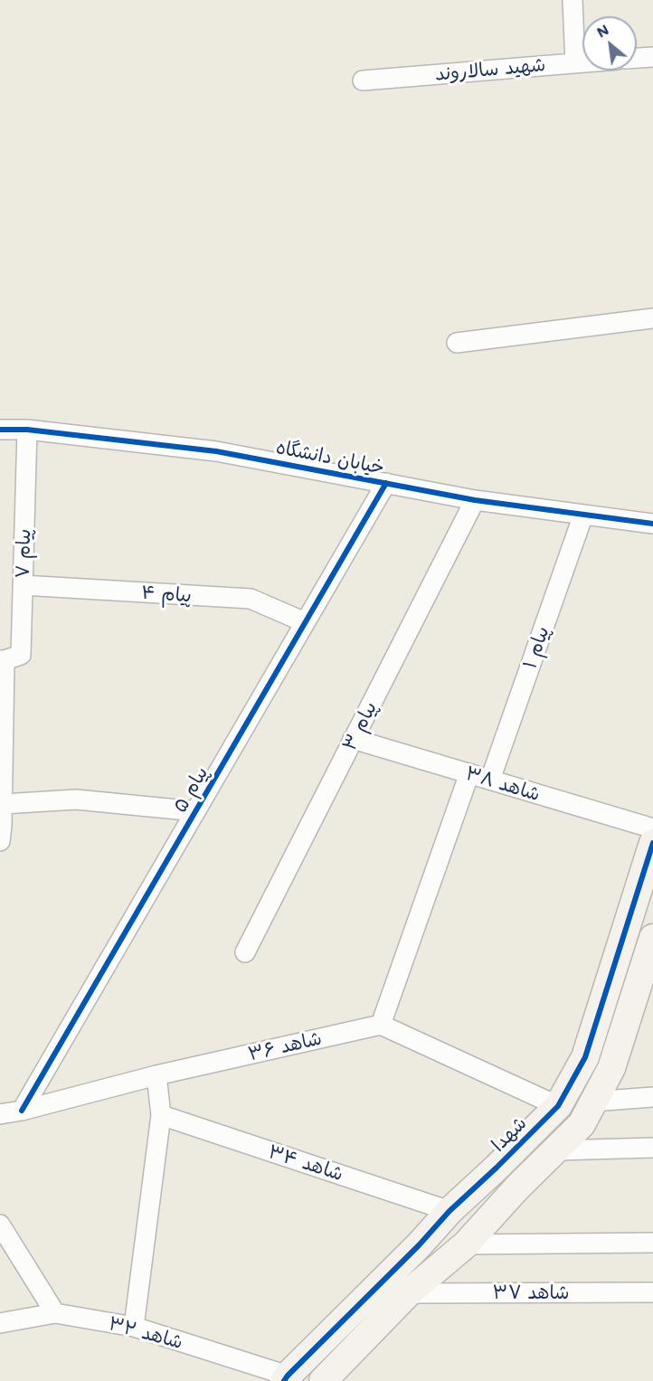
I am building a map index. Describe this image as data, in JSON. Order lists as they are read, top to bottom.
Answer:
{
  "streets": {
    "street": [
      "شهید سالاروند",
      "خیابان دانشگاه",
      "پیام ۷",
      "پیام ۴",
      "پیام ۱",
      "پیام ۳",
      "شاهد ۳۸",
      "پیام ۵",
      "شاهد ۳۶",
      "شهدا",
      "شاهد ۳۴",
      "شاهد ۳۷",
      "شاهد ۳۲"
    ]
  },
  "crossings": [
    ["خیابان دانشگاه", "پیام ۷"],
    ["خیابان دانشگاه", "پیام ۱"],
    ["خیابان دانشگاه", "پیام ۳"],
    ["خیابان دانشگاه", "پیام ۵"],
    ["پیام ۷", "پیام ۴"],
    ["پیام ۴", "پیام ۵"],
    ["پیام ۱", "شاهد ۳۸"],
    ["پیام ۳", "شاهد ۳۸"],
    ["پیام ۵", "شاهد ۳۶"],
    ["شهدا", "شاهد ۳۴"],
    ["شهدا", "شاهد ۳۲"]
  ],
  "north": "top left"
}
